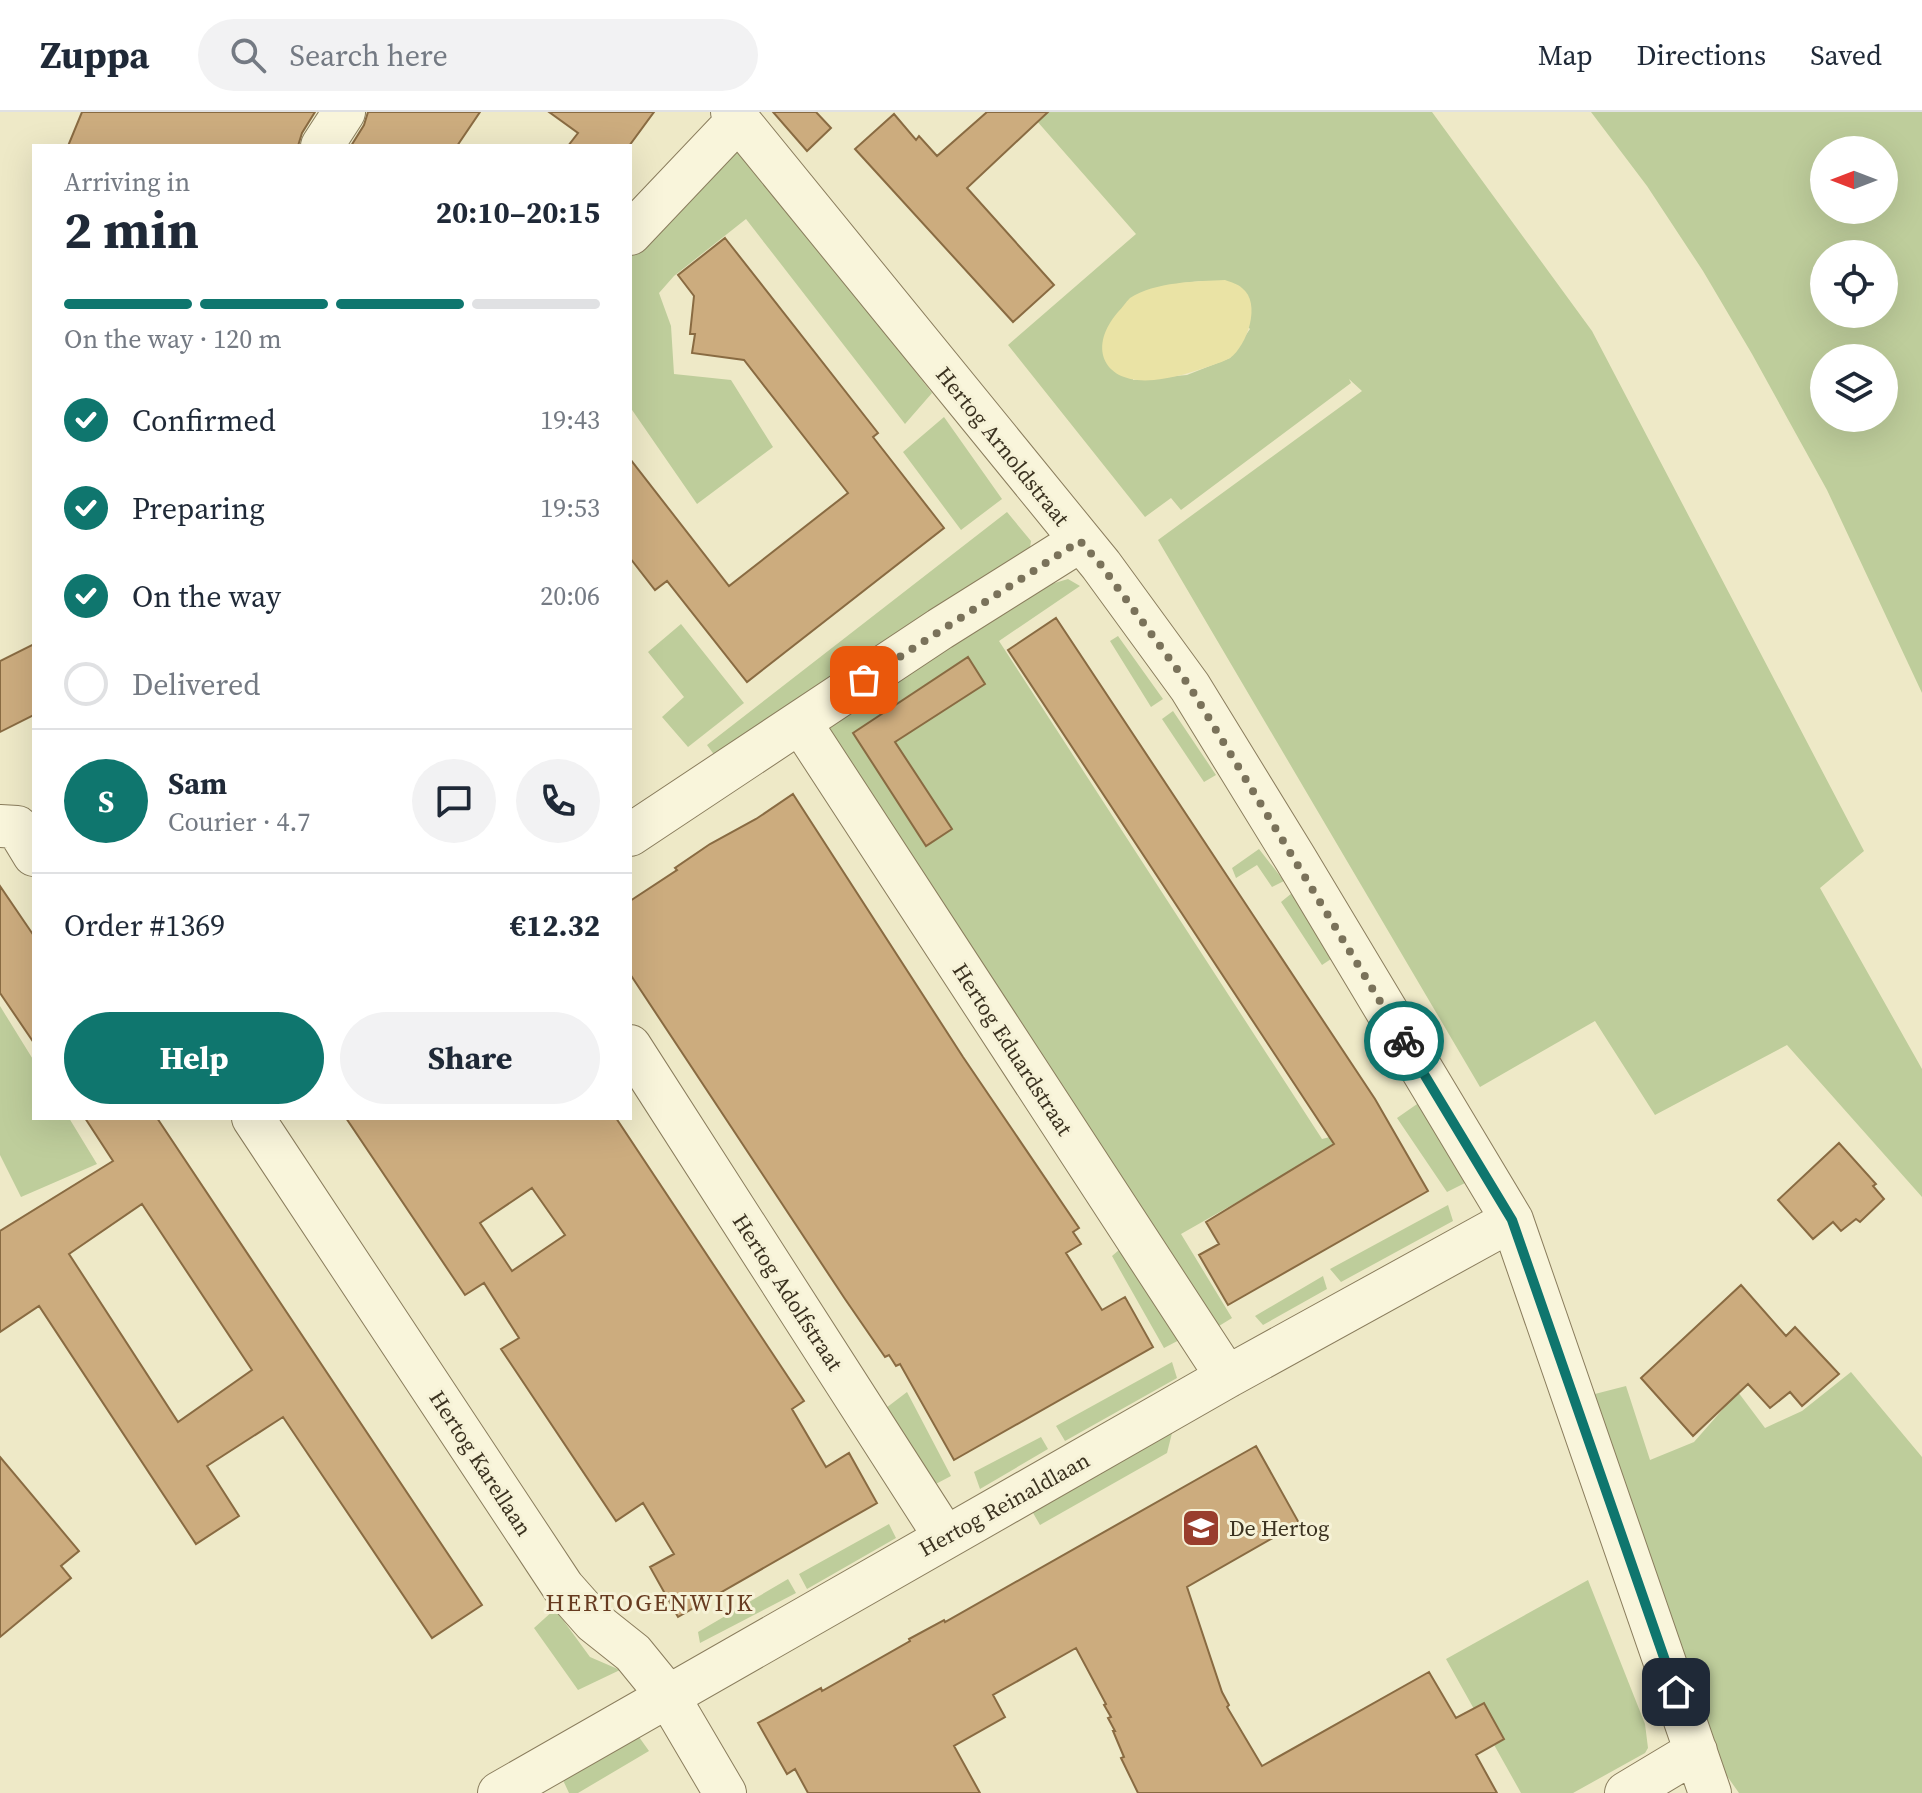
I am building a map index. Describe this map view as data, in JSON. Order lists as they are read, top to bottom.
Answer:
{
  "streets": {
    "street": [
      "Hertog Arnoldstraat",
      "Hertog Eduardstraat",
      "Hertog Adolfstraat",
      "Hertog Karellaan",
      "Hertog Reinaldlaan"
    ]
  },
  "crossings": [
    ["Hertog Arnoldstraat", "Hertog Reinaldlaan"],
    ["Hertog Eduardstraat", "Hertog Reinaldlaan"],
    ["Hertog Adolfstraat", "Hertog Reinaldlaan"],
    ["Hertog Karellaan", "Hertog Reinaldlaan"]
  ],
  "districts": ["HERTOGENWIJK"],
  "places": {
    "school or university": ["De Hertog"]
  },
  "north": "left",
  "page": {
    "header": "Zuppa",
    "search": "Search here",
    "nav": ["Map", "Directions", "Saved"],
    "heading": ["2 min", "Arriving in", "20:10–20:15"],
    "panel": [
      "Sam",
      "Courier · 4.7",
      "Order #1369",
      "€12.32"
    ],
    "bar": "On the way · 120 m",
    "list": [
      ["Confirmed", "19:43"],
      ["Preparing", "19:53"],
      ["On the way", "20:06"],
      "Delivered"
    ],
    "round": "S",
    "buttons": ["Help", "Share"]
  }
}
